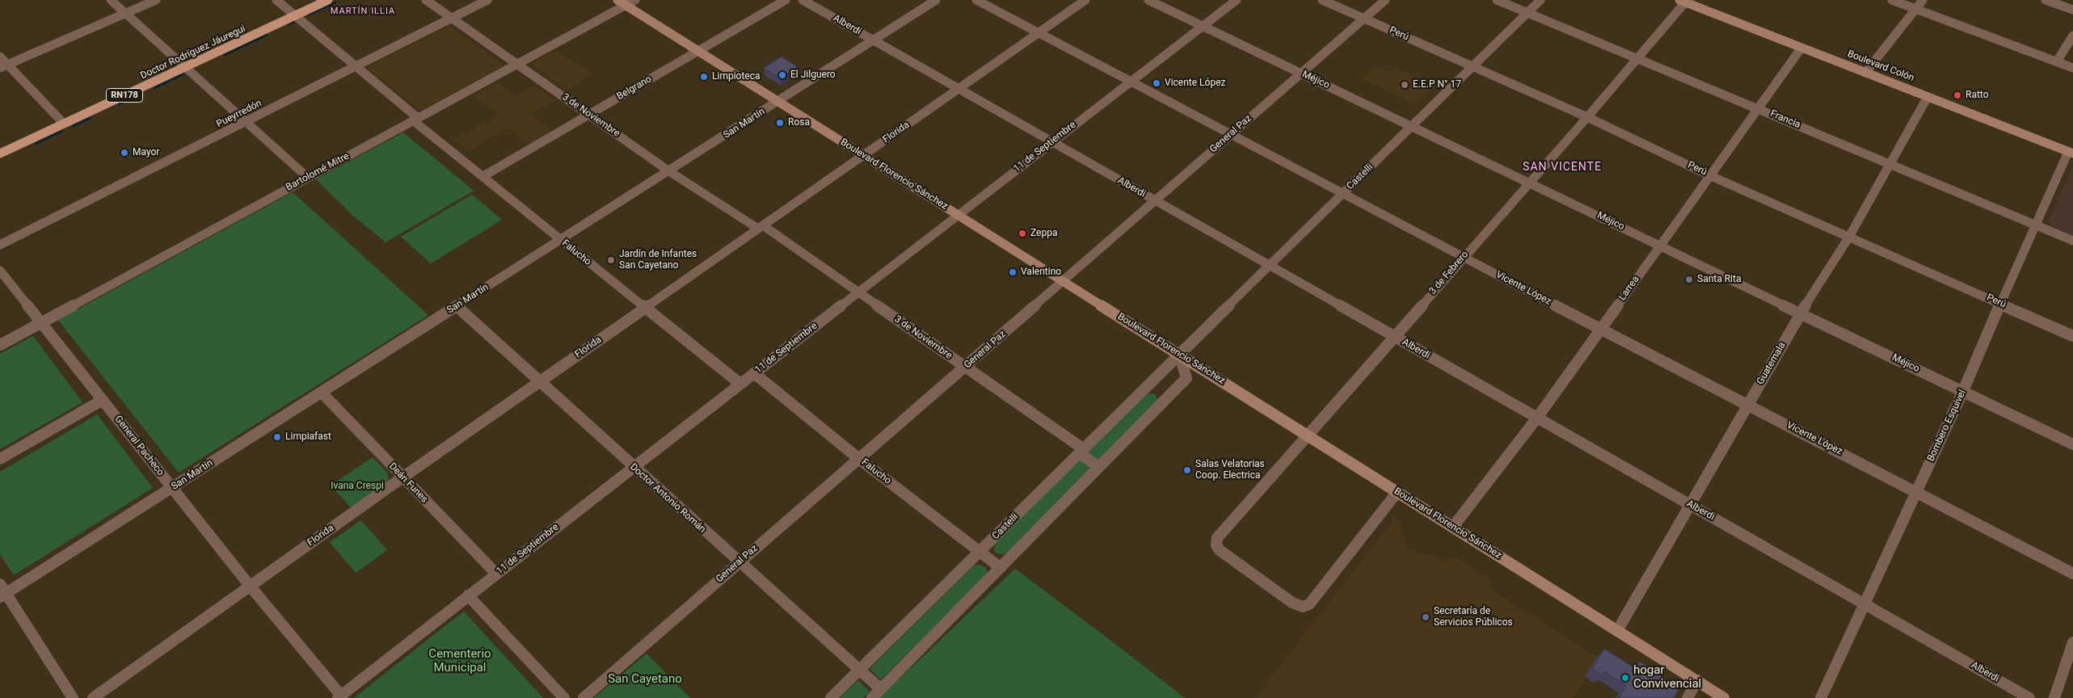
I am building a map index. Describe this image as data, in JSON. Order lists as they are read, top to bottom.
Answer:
{
  "streets": {
    "main road": [
      "Doctor Rodríguez Jáuregui",
      "Boulevard Colón",
      "RN178",
      "Boulevard Florencio Sánchez"
    ],
    "street": [
      "Alberdi",
      "Perú",
      "Méjico",
      "Belgrano",
      "Pueyrredón",
      "3 de Noviembre",
      "Francia",
      "San Martín",
      "Florida",
      "General Paz",
      "11 de Septiembre",
      "Bartolomé Mitre",
      "Castelli",
      "Falucho",
      "3 de Febrero",
      "Vicente López",
      "Larrea",
      "Guatemala",
      "Bombero Esquivel",
      "General Pacheco",
      "Deán Funes",
      "Doctor Antonio Román"
    ]
  },
  "crossings": [
    ["Alberdi", "San Martín"],
    ["Alberdi", "Florida"],
    ["Alberdi", "General Paz"],
    ["Alberdi", "11 de Septiembre"],
    ["Alberdi", "Castelli"],
    ["Alberdi", "3 de Febrero"],
    ["Alberdi", "Larrea"],
    ["Alberdi", "Guatemala"],
    ["Alberdi", "Bombero Esquivel"],
    ["Perú", "General Paz"],
    ["Perú", "Castelli"],
    ["Perú", "3 de Febrero"],
    ["Perú", "Larrea"],
    ["Perú", "Guatemala"],
    ["Perú", "Bombero Esquivel"],
    ["Doctor Rodríguez Jáuregui", "Falucho"],
    ["Boulevard Colón", "3 de Febrero"],
    ["Boulevard Colón", "Larrea"],
    ["Boulevard Colón", "Guatemala"],
    ["Boulevard Colón", "Bombero Esquivel"],
    ["Méjico", "General Paz"],
    ["Méjico", "11 de Septiembre"],
    ["Méjico", "Castelli"],
    ["Méjico", "3 de Febrero"],
    ["Méjico", "Larrea"],
    ["Méjico", "Guatemala"],
    ["Méjico", "Bombero Esquivel"],
    ["Belgrano", "3 de Noviembre"],
    ["Belgrano", "Boulevard Florencio Sánchez"],
    ["Belgrano", "Falucho"],
    ["Pueyrredón", "3 de Noviembre"],
    ["Pueyrredón", "Falucho"],
    ["3 de Noviembre", "San Martín"],
    ["3 de Noviembre", "Florida"],
    ["3 de Noviembre", "General Paz"],
    ["3 de Noviembre", "11 de Septiembre"],
    ["3 de Noviembre", "Bartolomé Mitre"],
    ["3 de Noviembre", "Castelli"],
    ["Francia", "Castelli"],
    ["Francia", "3 de Febrero"],
    ["Francia", "Larrea"],
    ["Francia", "Guatemala"],
    ["Francia", "Bombero Esquivel"],
    ["San Martín", "Boulevard Florencio Sánchez"],
    ["San Martín", "Falucho"],
    ["San Martín", "General Pacheco"],
    ["San Martín", "Deán Funes"],
    ["San Martín", "Doctor Antonio Román"],
    ["Florida", "Boulevard Florencio Sánchez"],
    ["Florida", "Falucho"],
    ["Florida", "Vicente López"],
    ["Florida", "General Pacheco"],
    ["Florida", "Deán Funes"],
    ["Florida", "Doctor Antonio Román"],
    ["General Paz", "Boulevard Florencio Sánchez"],
    ["General Paz", "Falucho"],
    ["General Paz", "Vicente López"],
    ["General Paz", "Doctor Antonio Román"],
    ["11 de Septiembre", "Boulevard Florencio Sánchez"],
    ["11 de Septiembre", "Falucho"],
    ["11 de Septiembre", "Vicente López"],
    ["11 de Septiembre", "General Pacheco"],
    ["11 de Septiembre", "Deán Funes"],
    ["11 de Septiembre", "Doctor Antonio Román"],
    ["Bartolomé Mitre", "Boulevard Florencio Sánchez"],
    ["Bartolomé Mitre", "Falucho"],
    ["Bartolomé Mitre", "General Pacheco"],
    ["Boulevard Florencio Sánchez", "Castelli"],
    ["Boulevard Florencio Sánchez", "3 de Febrero"],
    ["Boulevard Florencio Sánchez", "Larrea"],
    ["Boulevard Florencio Sánchez", "Guatemala"],
    ["Castelli", "Falucho"],
    ["Castelli", "Vicente López"],
    ["Castelli", "Doctor Antonio Román"],
    ["3 de Febrero", "Vicente López"],
    ["Vicente López", "Larrea"],
    ["Vicente López", "Guatemala"],
    ["Vicente López", "Bombero Esquivel"]
  ],
  "districts": ["MARTÍN ILLIA", "SAN VICENTE"],
  "parks": ["Ivana Crespi", "Cementerio Municipal", "San Cayetano"],
  "places": [
    "El Jilguero",
    "Limpioteca",
    "Vicente López",
    "E.E.P N° 17",
    "Ratto",
    "Rosa",
    "Mayor",
    "Zeppa",
    "Jardín de Infantes San Cayetano",
    "Valentino",
    "Santa Rita",
    "Limpiafast",
    "Salas Velatorias Coop. Electrica",
    "Secretaría de Servicios Públicos",
    "hogar Convivencial"
  ]
}
